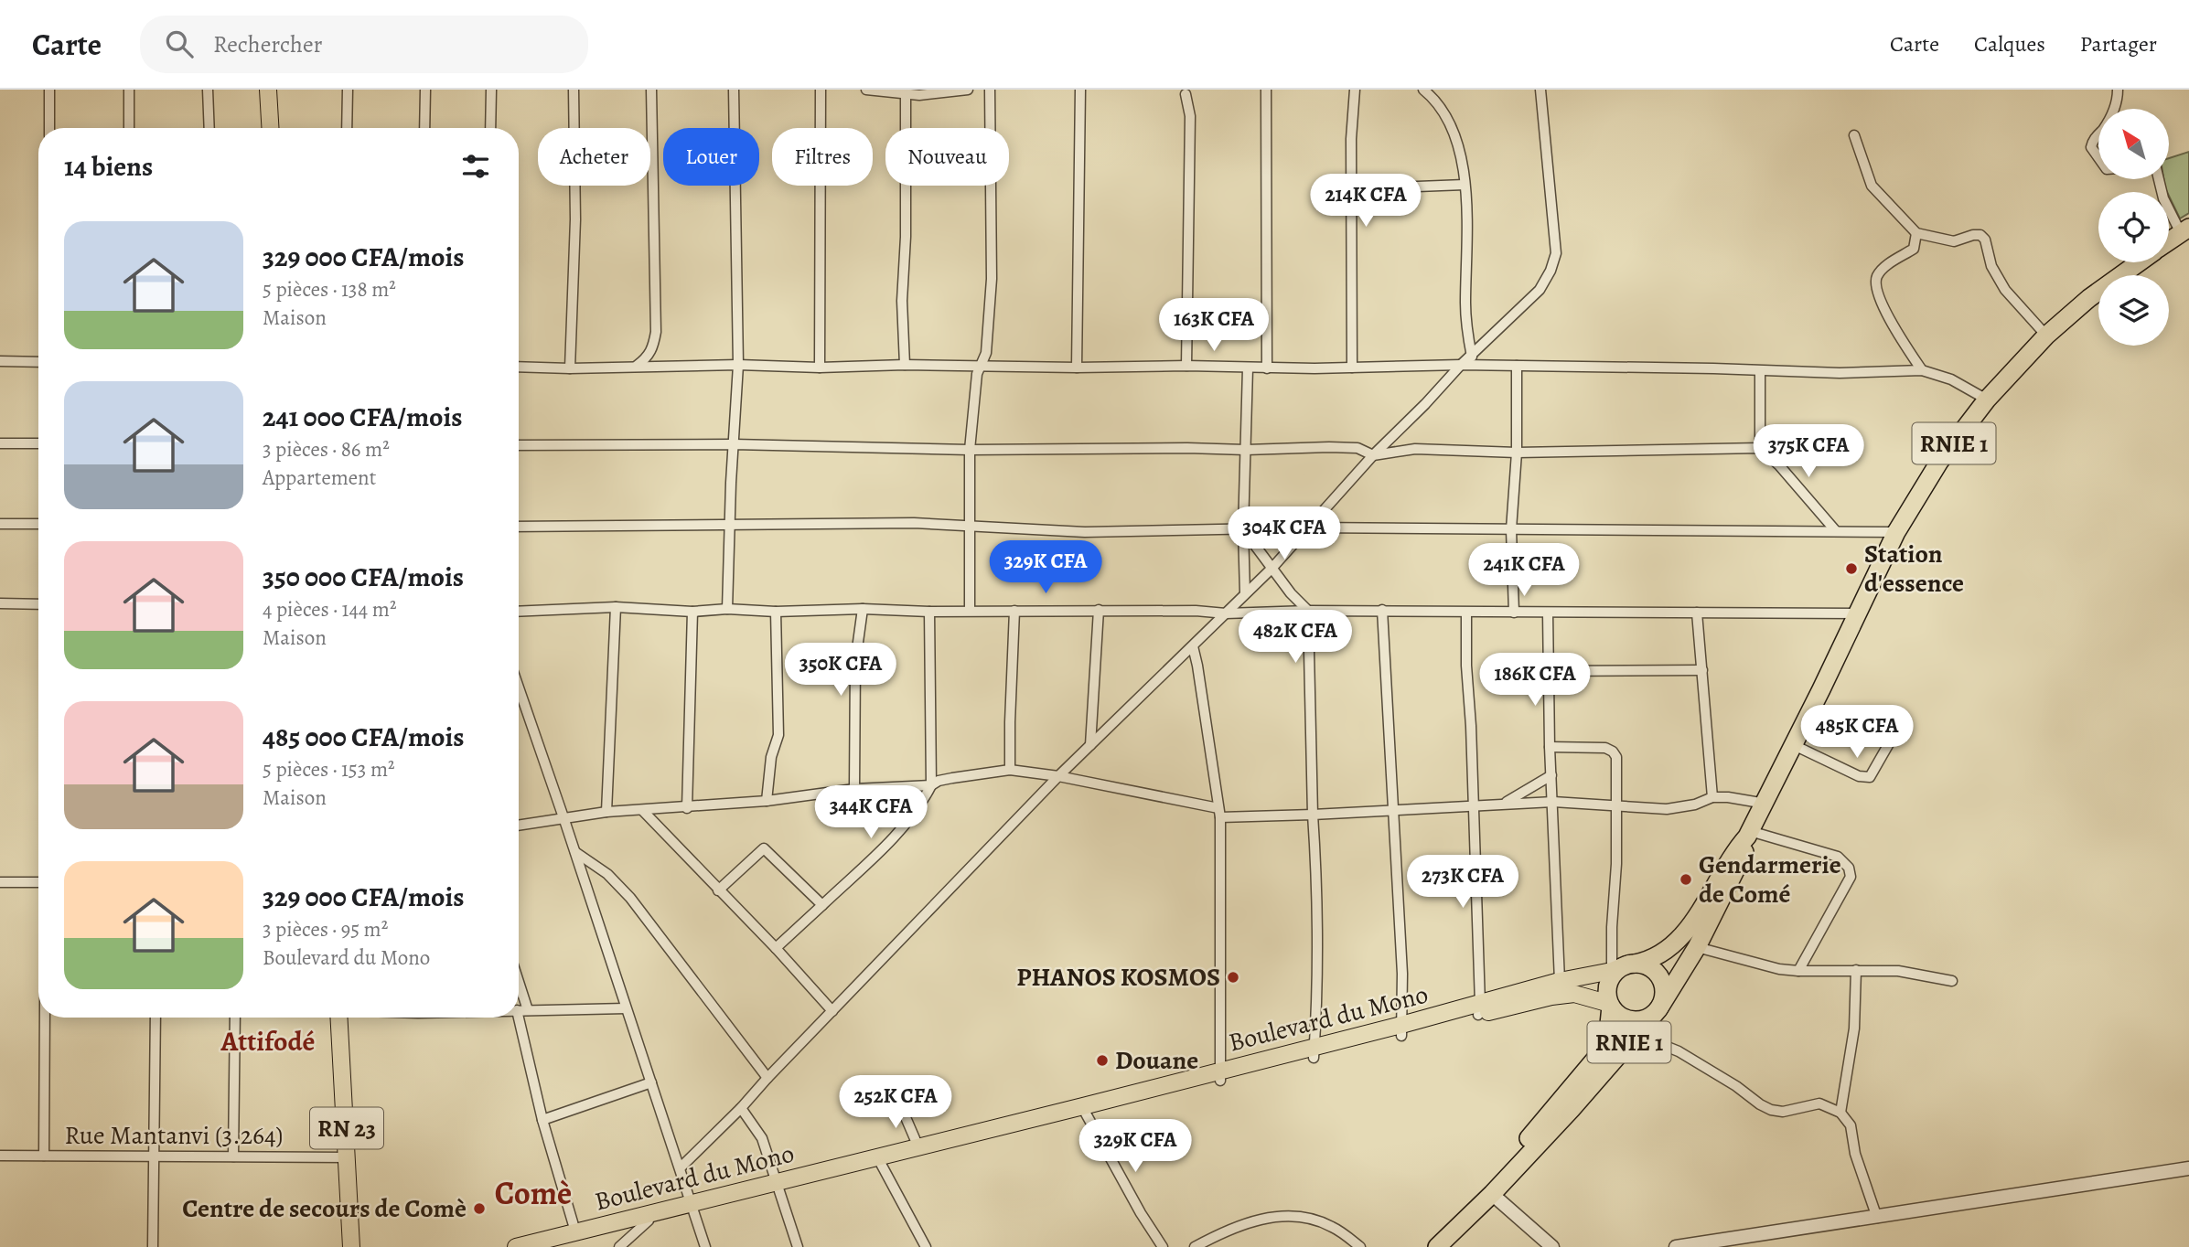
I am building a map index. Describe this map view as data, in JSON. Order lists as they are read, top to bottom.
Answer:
{
  "streets": {
    "highway": ["RNIE 1"],
    "main road": ["Boulevard du Mono", "RN 23"],
    "street": ["Rue Mantanvi (3.264)"]
  },
  "crossings": [
    ["RNIE 1", "Boulevard du Mono"],
    ["RN 23", "Rue Mantanvi (3.264)"]
  ],
  "districts": ["Attifodé", "Comè"],
  "places": [
    "Station d'essence",
    "Gendarmerie de Comé",
    "PHANOS KOSMOS",
    "Douane",
    "Centre de secours de Comè"
  ],
  "north": "top left",
  "page": {
    "header": "Carte",
    "search": "Rechercher",
    "nav": ["Carte", "Calques", "Partager"],
    "chip": [
      "Acheter",
      "Louer",
      "Filtres",
      "Nouveau"
    ],
    "heading": "14 biens",
    "price": [
      "214K CFA",
      "163K CFA",
      "375K CFA",
      "304K CFA",
      "329K CFA",
      "241K CFA",
      "482K CFA",
      "350K CFA",
      "186K CFA",
      "485K CFA",
      "344K CFA",
      "273K CFA",
      "252K CFA",
      "329K CFA"
    ],
    "list": [
      {
        "name": "329 000 CFA/mois",
        "note": "5 pièces · 138 m² · Maison"
      },
      {
        "name": "241 000 CFA/mois",
        "note": "3 pièces · 86 m² · Appartement"
      },
      {
        "name": "350 000 CFA/mois",
        "note": "4 pièces · 144 m² · Maison"
      },
      {
        "name": "485 000 CFA/mois",
        "note": "5 pièces · 153 m² · Maison"
      },
      {
        "name": "329 000 CFA/mois",
        "note": "3 pièces · 95 m² · Boulevard du Mono"
      }
    ]
  }
}
